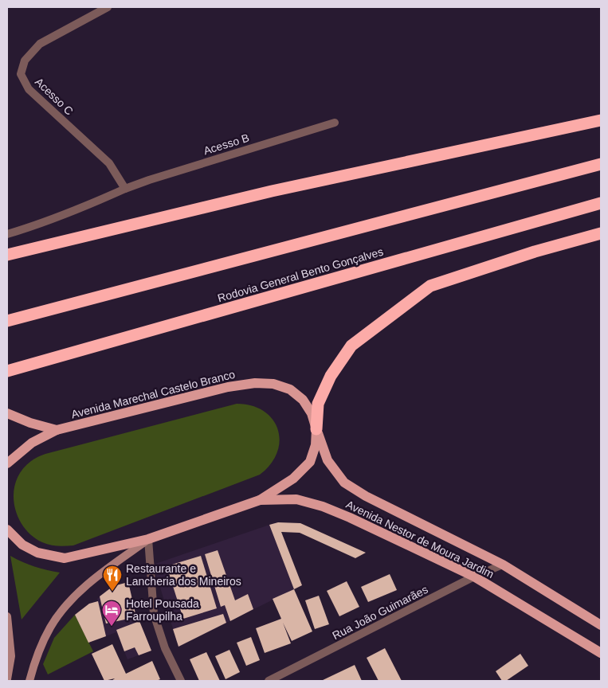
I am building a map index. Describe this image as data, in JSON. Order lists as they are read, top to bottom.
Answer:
{
  "streets": {
    "highway": ["Rodovia General Bento Gonçalves"],
    "main road": ["Avenida Marechal Castelo Branco", "Avenida Nestor de Moura Jardim"],
    "street": ["Acesso C", "Acesso B", "Rua João Guimarães"]
  },
  "crossings": [
    ["Acesso C", "Acesso B"],
    ["Avenida Marechal Castelo Branco", "Avenida Nestor de Moura Jardim"],
    ["Avenida Nestor de Moura Jardim", "Rua João Guimarães"]
  ],
  "places": {
    "restaurant": ["Restaurante e Lancheria dos Mineiros"],
    "hotel": ["Hotel Pousada Farroupilha"]
  }
}
